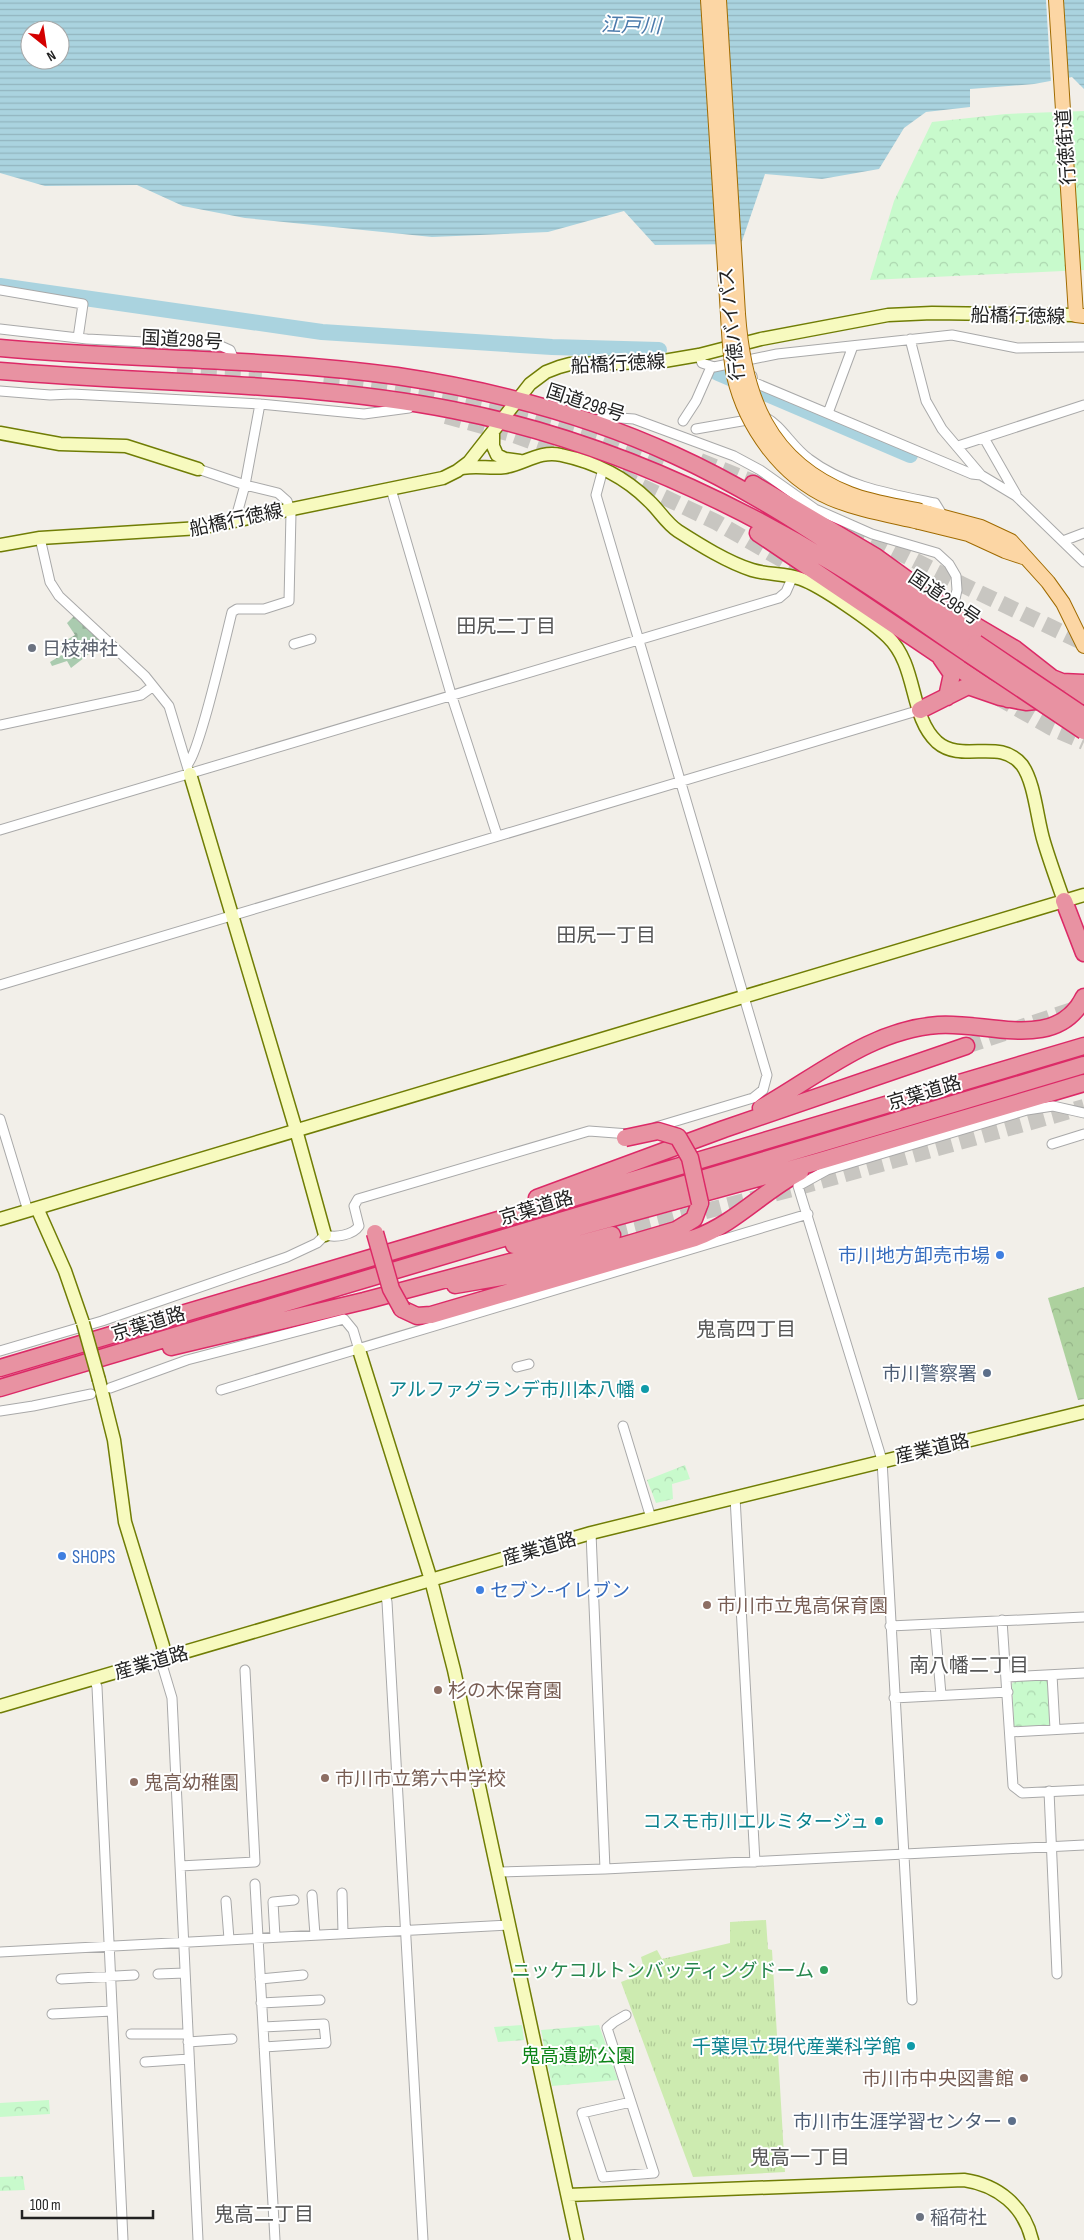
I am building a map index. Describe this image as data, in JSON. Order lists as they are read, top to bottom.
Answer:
{
  "streets": {
    "highway": ["国道298号", "京葉道路"],
    "main road": ["行徳街道", "行徳バイパス"],
    "street": ["船橋行徳線", "産業道路"]
  },
  "crossings": [
    ["行徳街道", "船橋行徳線"],
    ["船橋行徳線", "国道298号"]
  ],
  "districts": [
    "田尻二丁目",
    "田尻一丁目",
    "鬼高四丁目",
    "南八幡二丁目",
    "鬼高一丁目",
    "鬼高二丁目"
  ],
  "water": ["江戸川"],
  "parks": ["鬼高遺跡公園"],
  "places": [
    "日枝神社",
    "市川地方卸売市場",
    "市川警察署",
    "アルファグランデ市川本八幡",
    "SHOPS",
    "セブン-イレブン",
    "市川市立鬼高保育園",
    "杉の木保育園",
    "市川市立第六中学校",
    "鬼高幼稚園",
    "コスモ市川エルミタージュ",
    "ニッケコルトンバッティングドーム",
    "千葉県立現代産業科学館",
    "市川市中央図書館",
    "市川市生涯学習センター",
    "稲荷社"
  ],
  "scale_bar": "100 m",
  "north": "bottom right"
}
